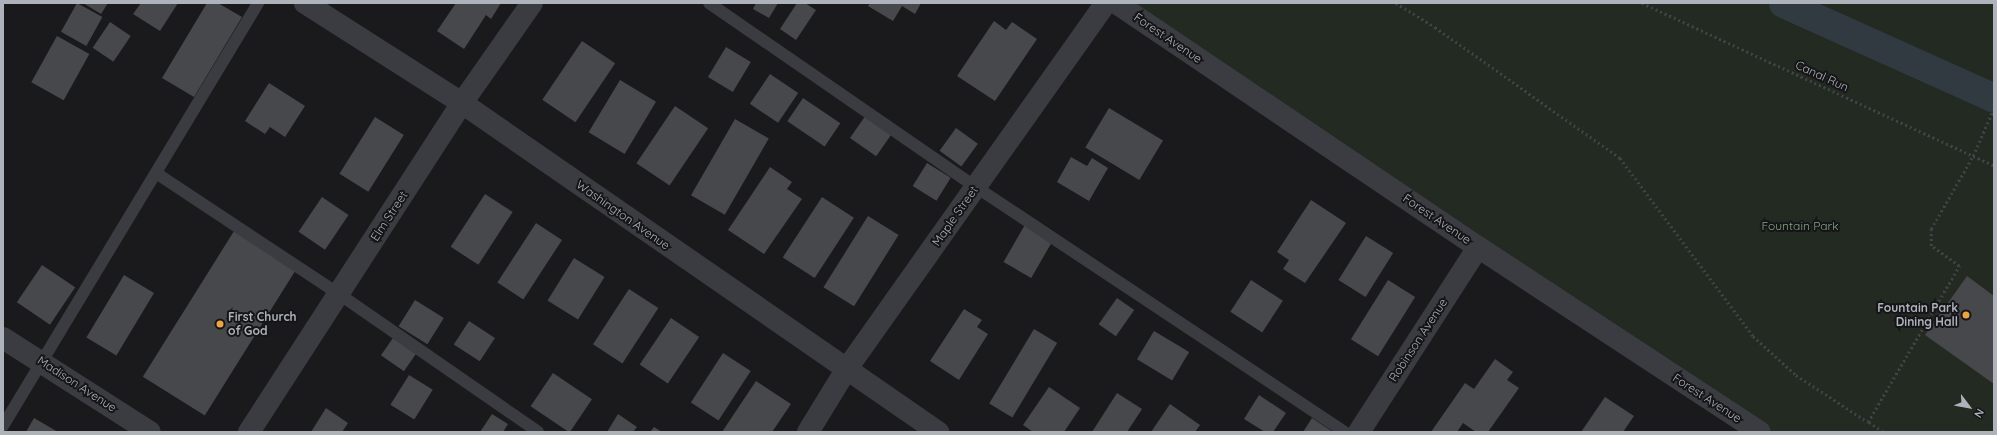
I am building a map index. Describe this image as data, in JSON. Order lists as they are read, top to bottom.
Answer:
{
  "streets": {
    "street": [
      "Forest Avenue",
      "Washington Avenue",
      "Elm Street",
      "Maple Street",
      "Robinson Avenue",
      "Madison Avenue"
    ],
    "path": ["Canal Run"]
  },
  "crossings": [
    ["Forest Avenue", "Robinson Avenue"],
    ["Washington Avenue", "Elm Street"],
    ["Washington Avenue", "Maple Street"]
  ],
  "parks": ["Fountain Park"],
  "places": ["Fountain Park Dining Hall", "First Church of God"],
  "north": "bottom right"
}
